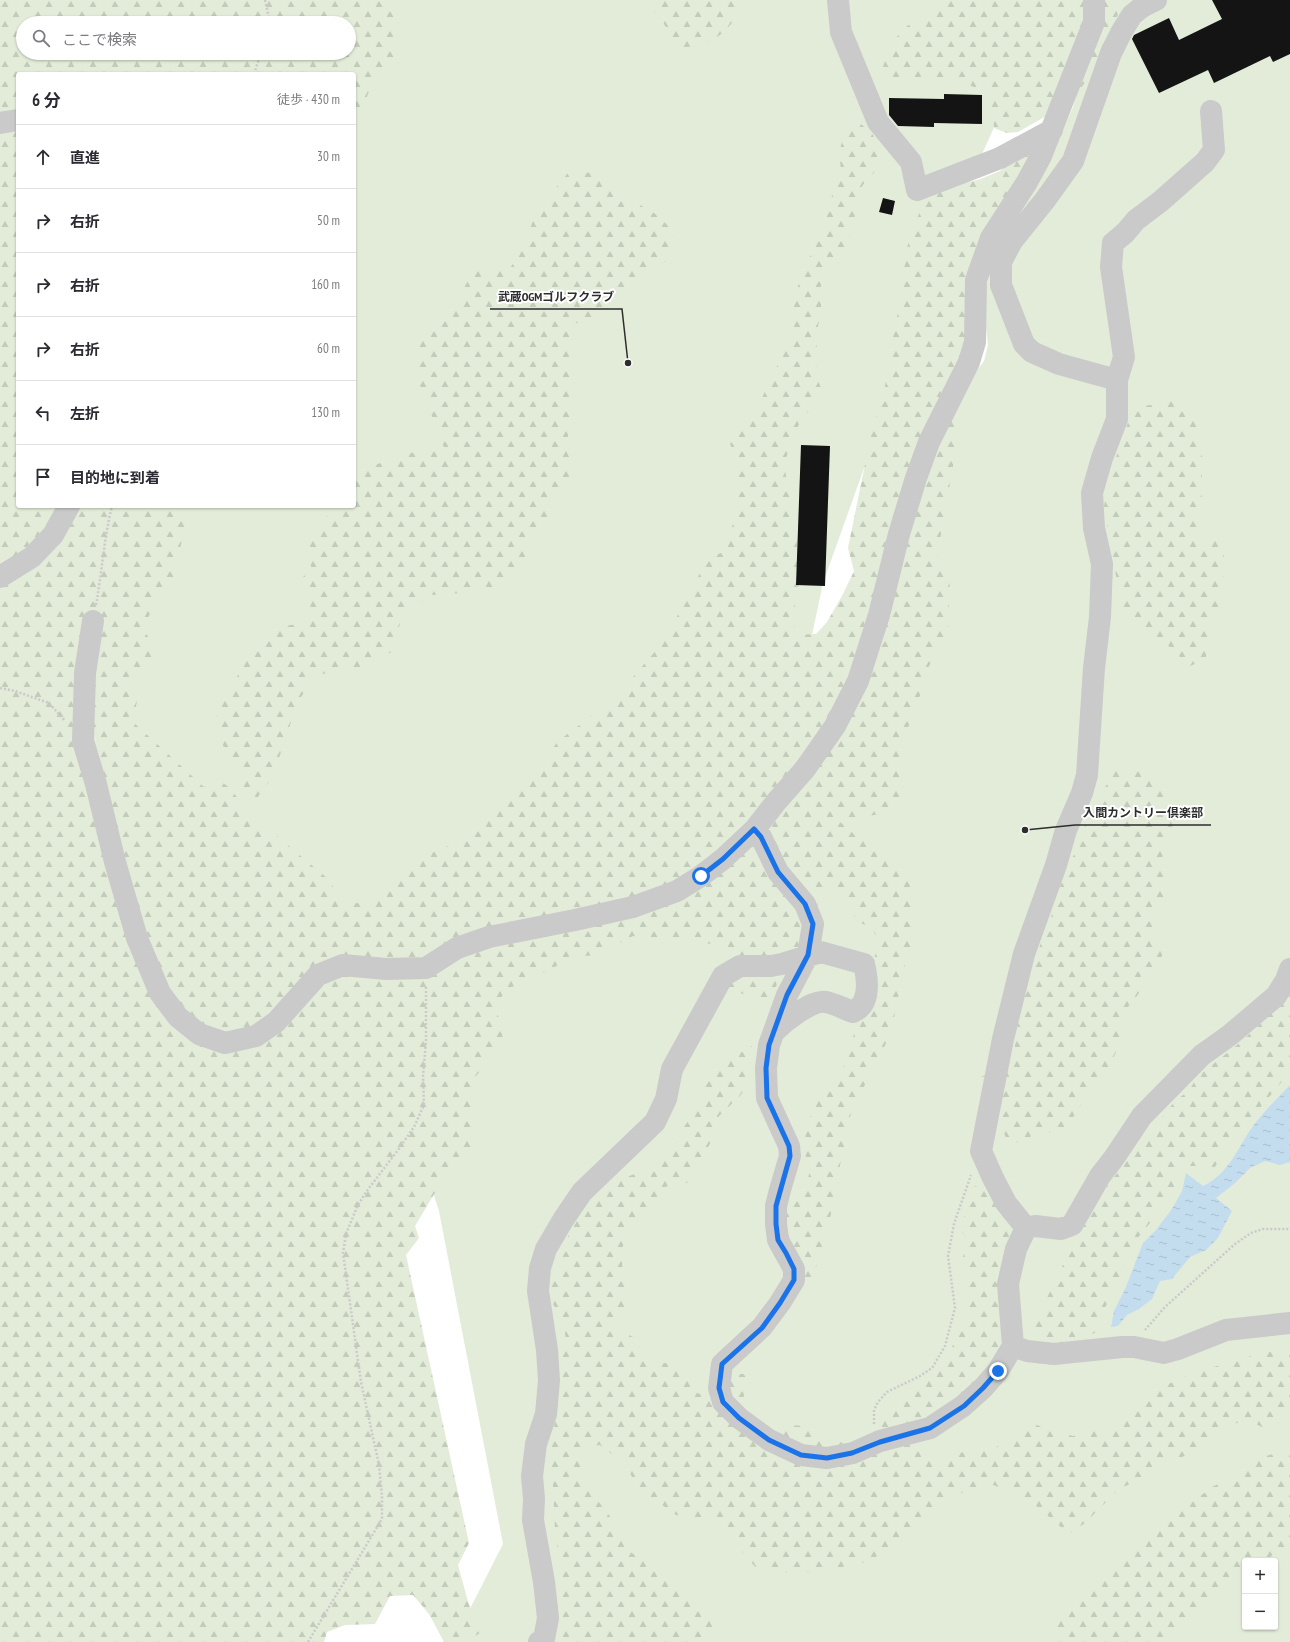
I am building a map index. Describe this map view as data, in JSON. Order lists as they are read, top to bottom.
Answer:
{
  "places": ["武蔵OGMゴルフクラブ", "入間カントリー倶楽部"],
  "page": {
    "search": "ここで検索",
    "heading": ["6 分", "徒歩 · 430 m"],
    "list": [
      ["直進", "30 m"],
      ["右折", "50 m"],
      ["右折", "160 m"],
      ["右折", "60 m"],
      ["左折", "130 m"],
      "目的地に到着"
    ],
    "map_buttons": ["+", "−"]
  }
}
